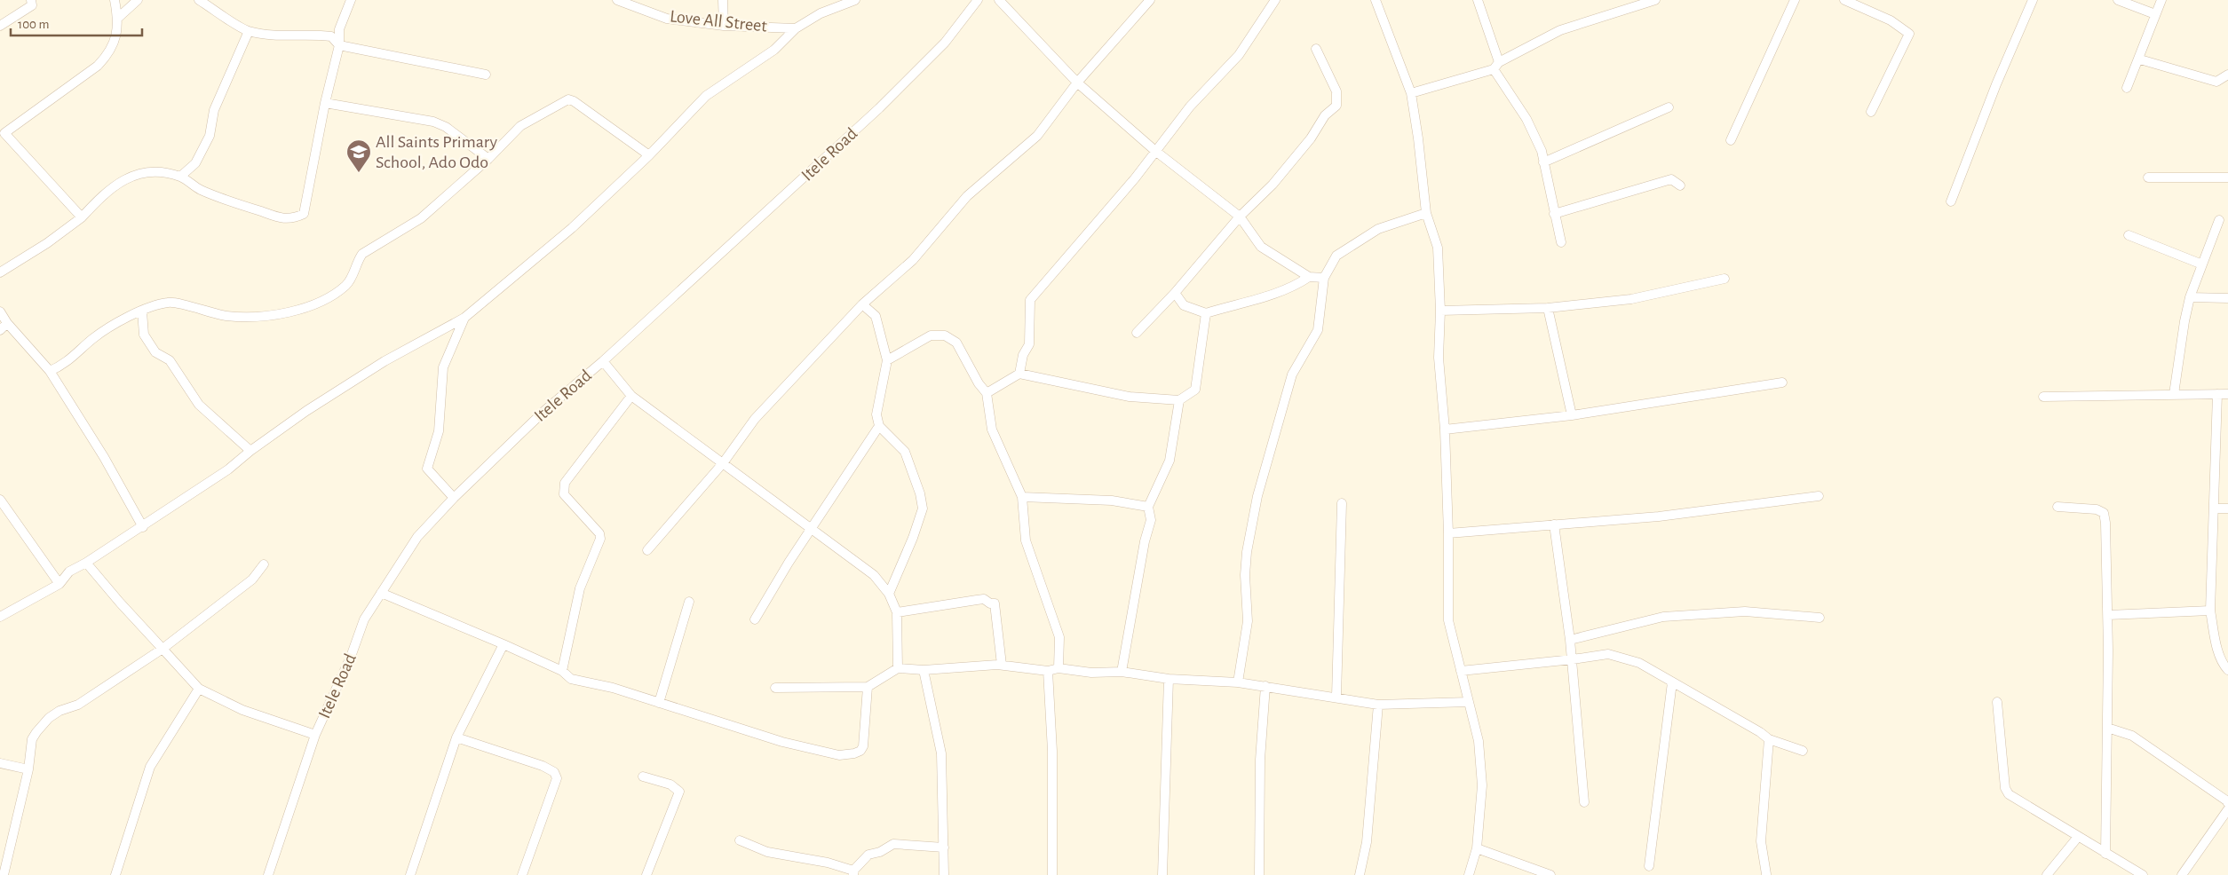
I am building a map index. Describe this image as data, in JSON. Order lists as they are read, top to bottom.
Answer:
{
  "streets": {
    "street": ["Love All Street", "Itele Road"]
  },
  "places": {
    "school or university": ["All Saints Primary School, Ado Odo"]
  },
  "scale_bar": "100 m"
}
